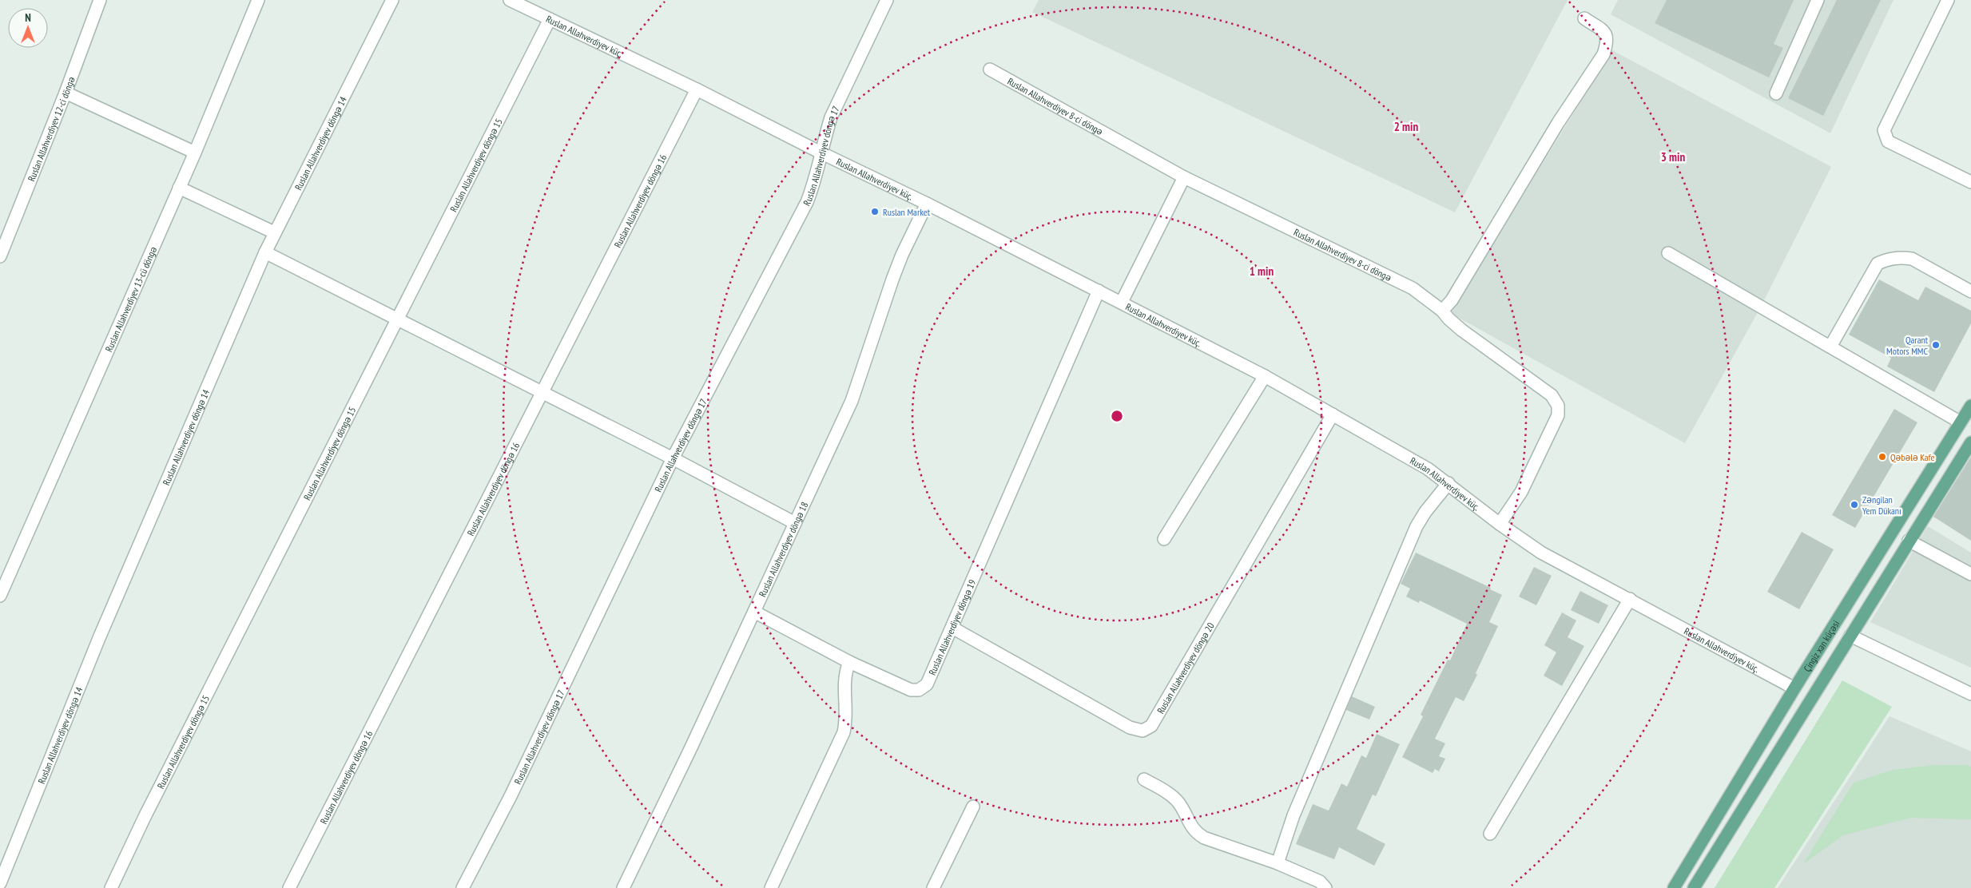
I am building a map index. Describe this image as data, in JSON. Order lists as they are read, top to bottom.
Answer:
{
  "streets": {
    "main road": ["Çingiz xan küçəsi"],
    "street": [
      "Ruslan Allahverdiyev küç.",
      "Ruslan Allahverdiyev 8-ci döngə",
      "Ruslan Allahverdiyev 12-ci döngə",
      "Ruslan Allahverdiyev döngə 14",
      "Ruslan Allahverdiyev döngə 17",
      "Ruslan Allahverdiyev döngə 15",
      "Ruslan Allahverdiyev döngə 16",
      "Ruslan Allahverdiyev 13-cü döngə",
      "Ruslan Allahverdiyev döngə 18",
      "Ruslan Allahverdiyev döngə 19",
      "Ruslan Allahverdiyev döngə 20"
    ]
  },
  "crossings": [
    ["Ruslan Allahverdiyev küç.", "Ruslan Allahverdiyev 8-ci döngə"],
    ["Ruslan Allahverdiyev küç.", "Ruslan Allahverdiyev döngə 17"],
    ["Ruslan Allahverdiyev küç.", "Ruslan Allahverdiyev döngə 15"],
    ["Ruslan Allahverdiyev küç.", "Ruslan Allahverdiyev döngə 16"],
    ["Ruslan Allahverdiyev küç.", "Ruslan Allahverdiyev döngə 18"],
    ["Ruslan Allahverdiyev küç.", "Ruslan Allahverdiyev döngə 19"],
    ["Ruslan Allahverdiyev küç.", "Çingiz xan küçəsi"],
    ["Ruslan Allahverdiyev küç.", "Ruslan Allahverdiyev döngə 20"],
    ["Ruslan Allahverdiyev döngə 19", "Ruslan Allahverdiyev döngə 20"]
  ],
  "places": [
    "Ruslan Market",
    "Qarant Motors MMC",
    "Qəbələ Kafe",
    "Zəngilan Yem Dükanı"
  ],
  "north": "top",
  "rings": ["2 min", "3 min", "1 min"]
}
